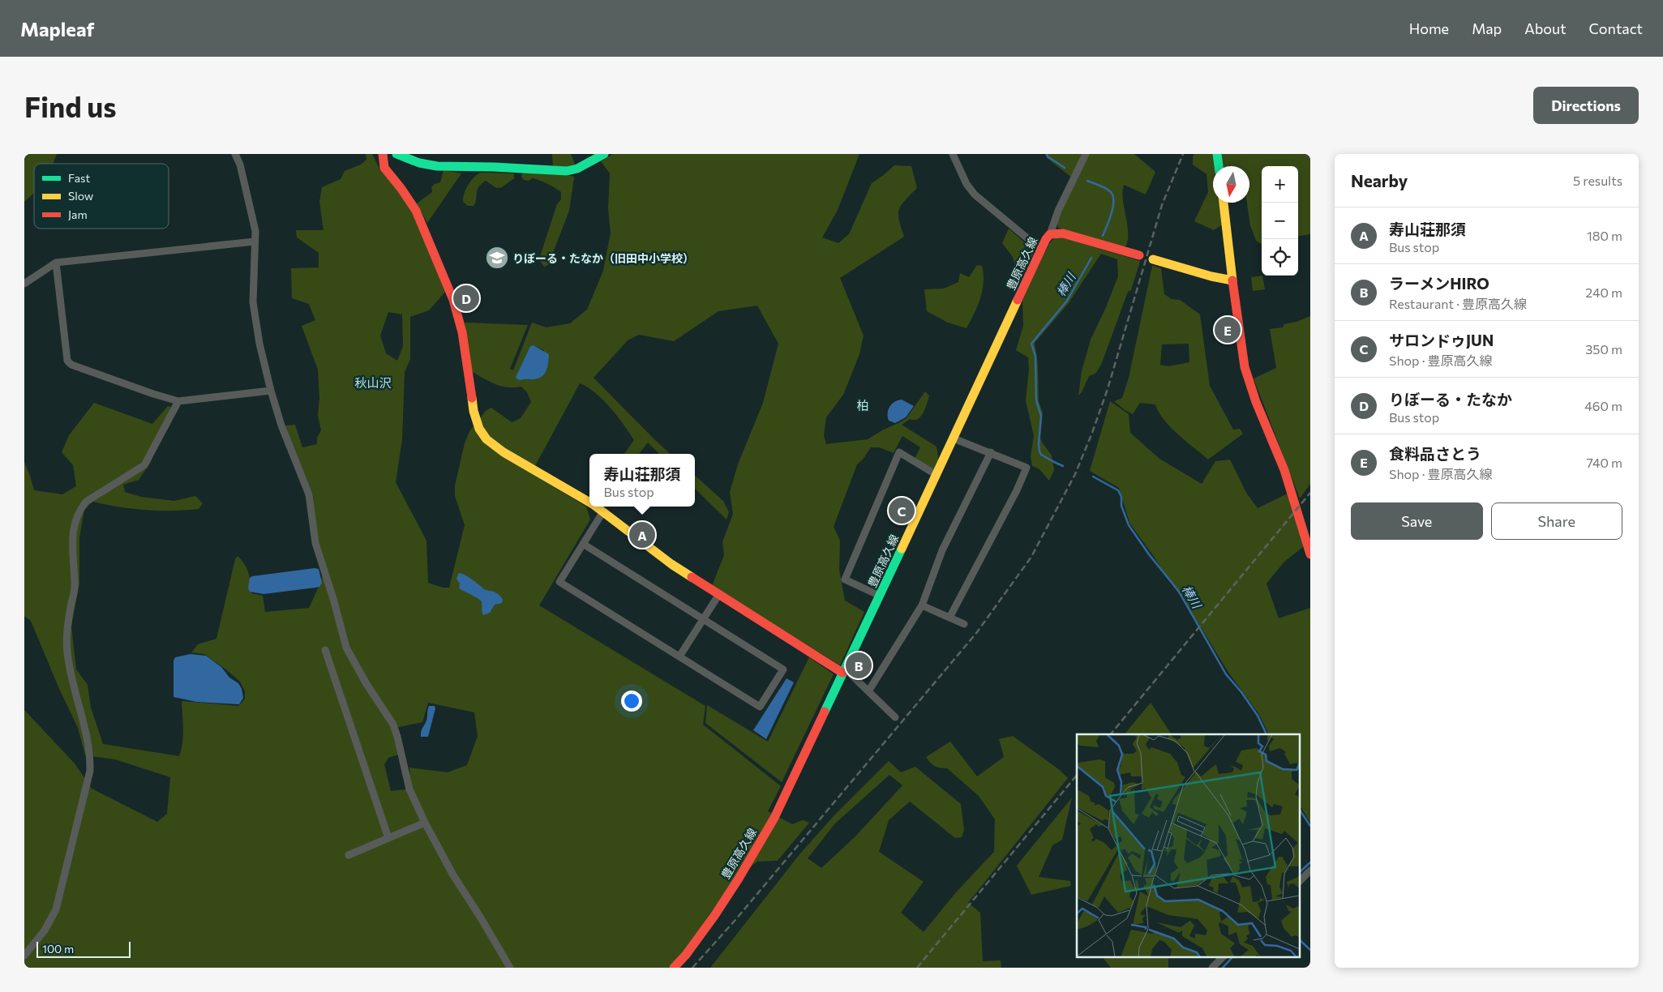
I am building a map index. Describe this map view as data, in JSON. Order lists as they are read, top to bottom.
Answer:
{
  "streets": {
    "street": ["豊原高久線"]
  },
  "districts": ["秋山沢", "柏"],
  "water": ["棒川"],
  "places": {
    "school or university": ["りぼーる・たなか（旧田中小学校）"]
  },
  "legend": ["Fast", "Slow", "Jam"],
  "scale_bar": "100 m",
  "north": "bottom",
  "page": {
    "header": "Mapleaf",
    "nav": [
      "Home",
      "Map",
      "About",
      "Contact"
    ],
    "buttons": [
      "Directions",
      ["Save", "Share"]
    ],
    "title": "Find us",
    "heading": ["Nearby", "5 results"],
    "map_buttons": ["+", "−"],
    "list": [
      {
        "mark": "A",
        "name": "寿山荘那須",
        "note": "Bus stop",
        "value": "180 m"
      },
      {
        "mark": "B",
        "name": "ラーメンHIRO",
        "note": "Restaurant · 豊原高久線",
        "value": "240 m"
      },
      {
        "mark": "C",
        "name": "サロンドゥJUN",
        "note": "Shop · 豊原高久線",
        "value": "350 m"
      },
      {
        "mark": "D",
        "name": "りぼーる・たなか",
        "note": "Bus stop",
        "value": "460 m"
      },
      {
        "mark": "E",
        "name": "食料品さとう",
        "note": "Shop · 豊原高久線",
        "value": "740 m"
      }
    ],
    "pins": [
      "D",
      "E",
      "C",
      "A",
      "B"
    ],
    "popup": ["寿山荘那須", "Bus stop"],
    "scale": "100 m"
  }
}
